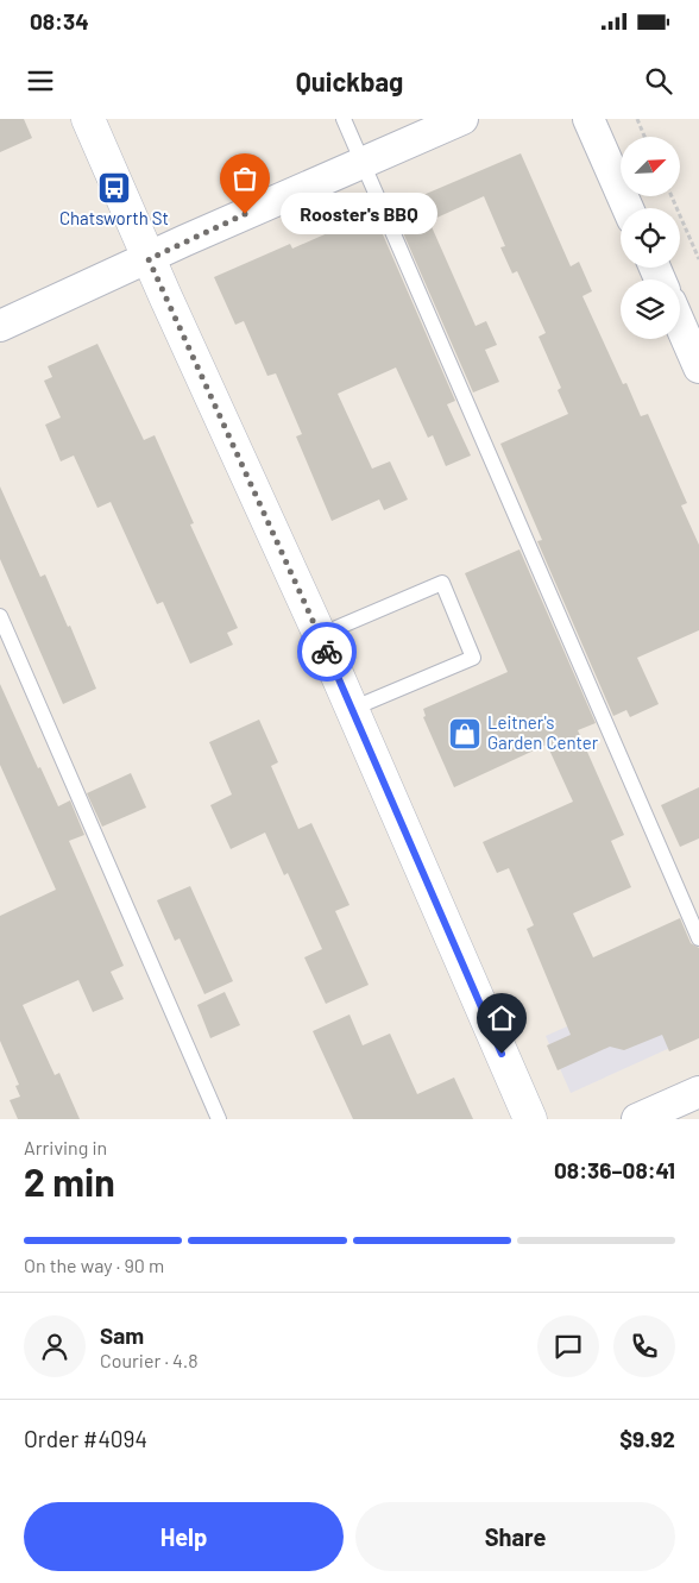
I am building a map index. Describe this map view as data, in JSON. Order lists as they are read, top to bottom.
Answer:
{
  "places": {
    "bus stop": ["Chatsworth St"],
    "other": ["Rooster's BBQ"],
    "shop": ["Leitner's Garden Center"]
  },
  "north": "top right",
  "page": {
    "status": "08:34",
    "header": "Quickbag",
    "bubble": "Rooster's BBQ",
    "heading": ["2 min", "Arriving in", "08:36–08:41"],
    "panel": [
      "Sam",
      "Courier · 4.8",
      "Order #4094",
      "$9.92"
    ],
    "bar": "On the way · 90 m",
    "buttons": ["Help", "Share"]
  }
}
